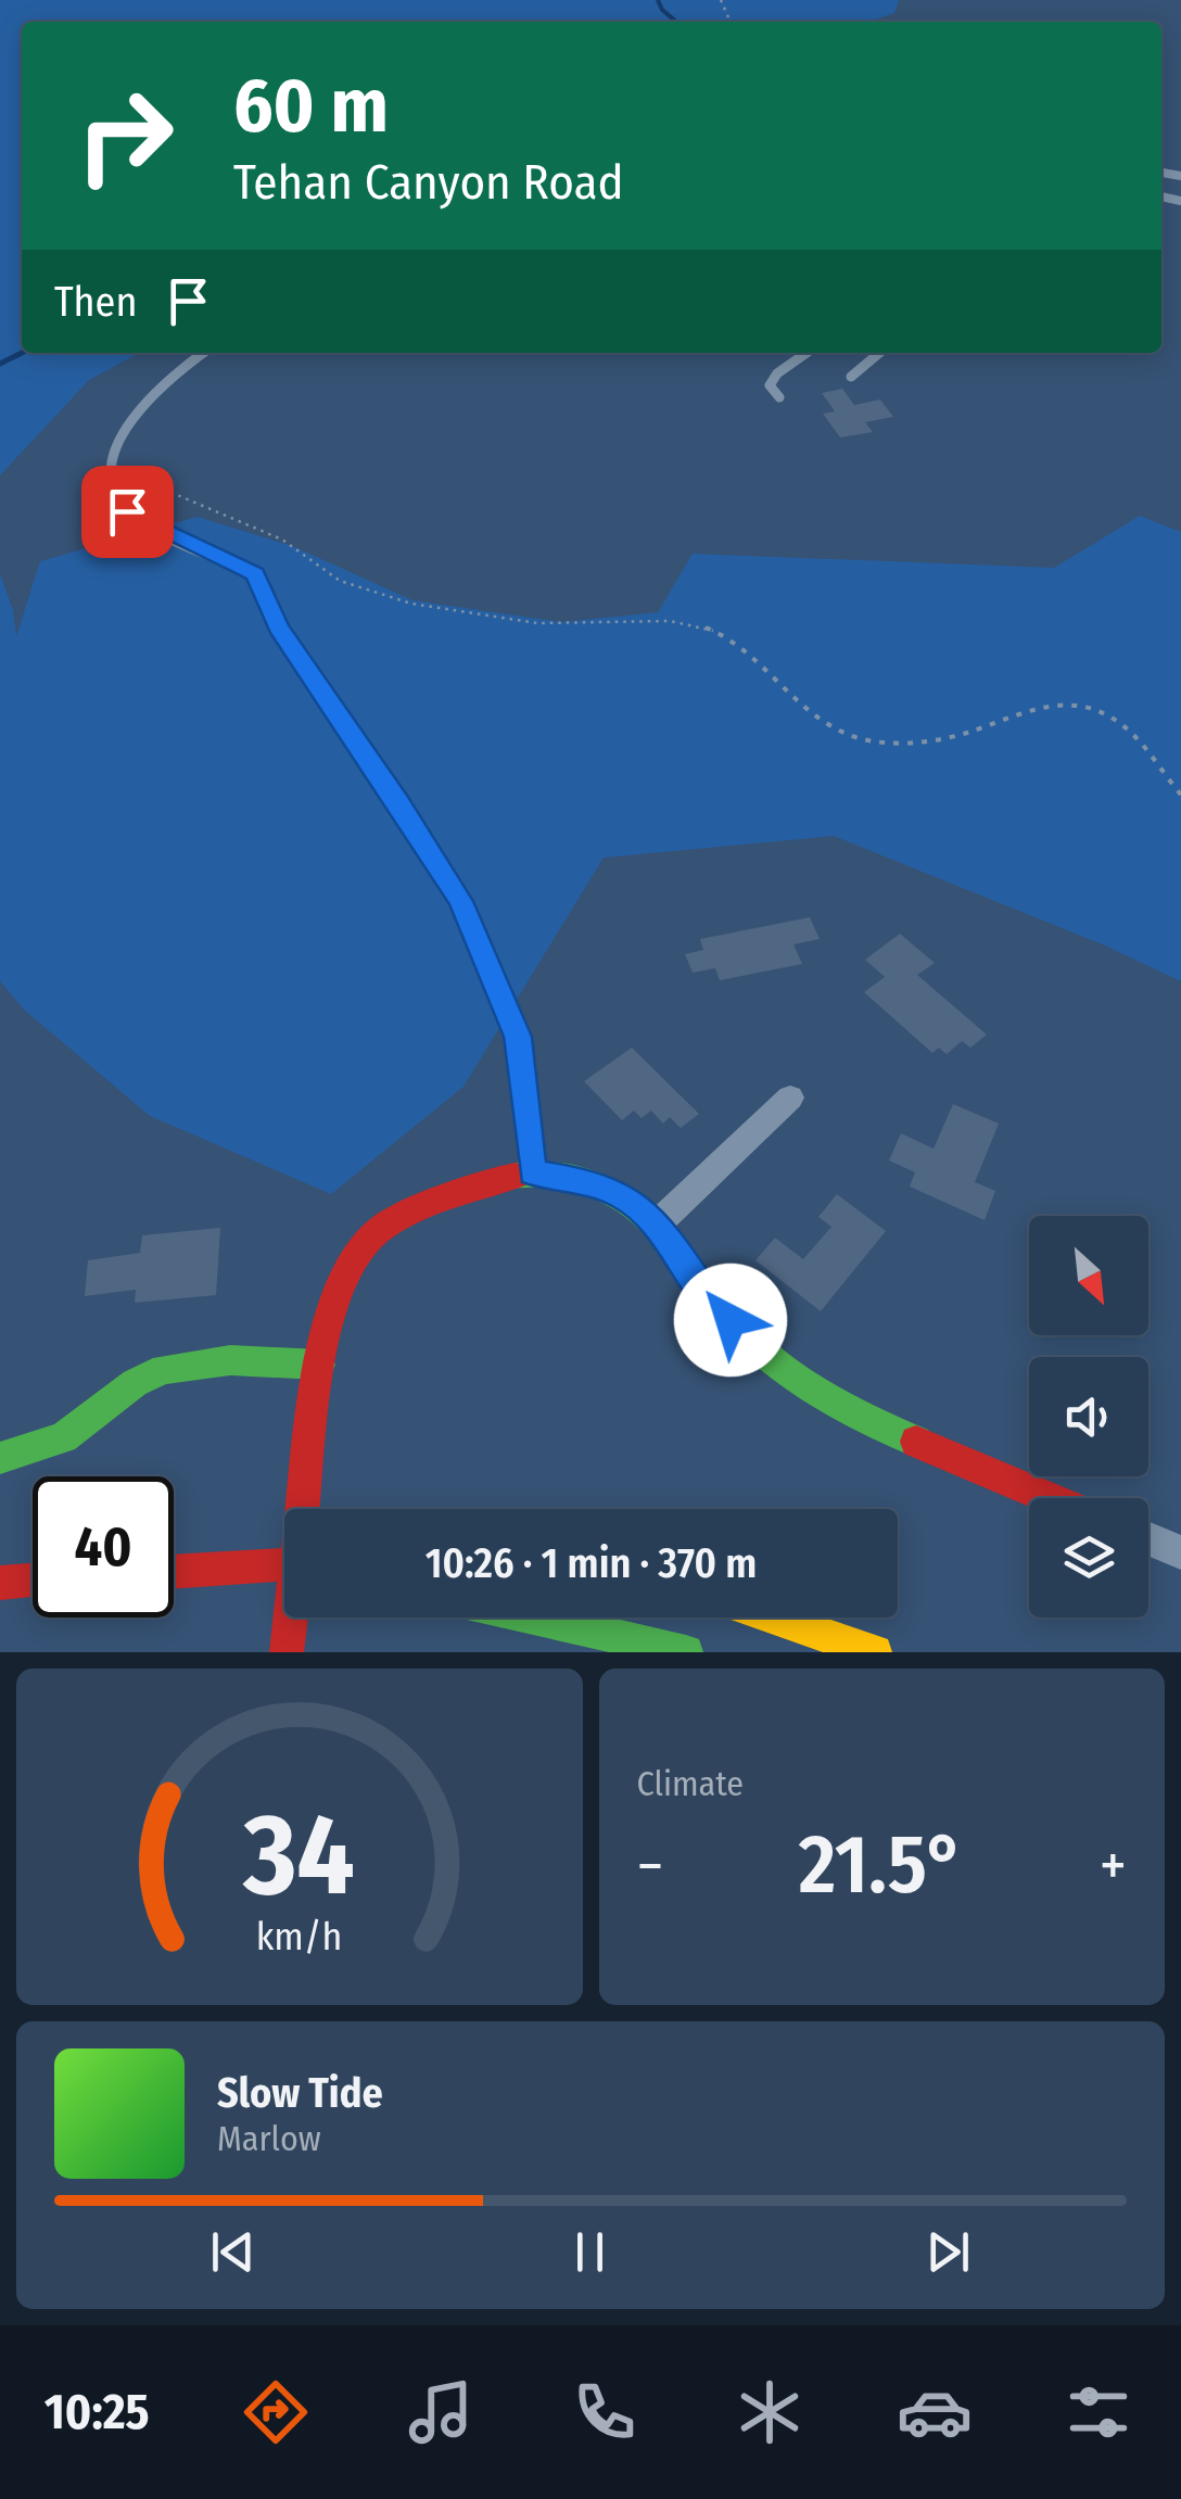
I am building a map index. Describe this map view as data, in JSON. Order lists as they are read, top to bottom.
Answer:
{
  "north": "bottom right",
  "page": {
    "turn": ["60 m", "Tehan Canyon Road"],
    "then": "Then",
    "limit": "40",
    "trip": "10:26 · 1 min · 370 m",
    "tile": "Climate",
    "heat": ["−", "21.5°", "+"],
    "song": ["Slow Tide", "Marlow"],
    "tabs": "10:25",
    "gauge": ["34", "km/h"]
  }
}
